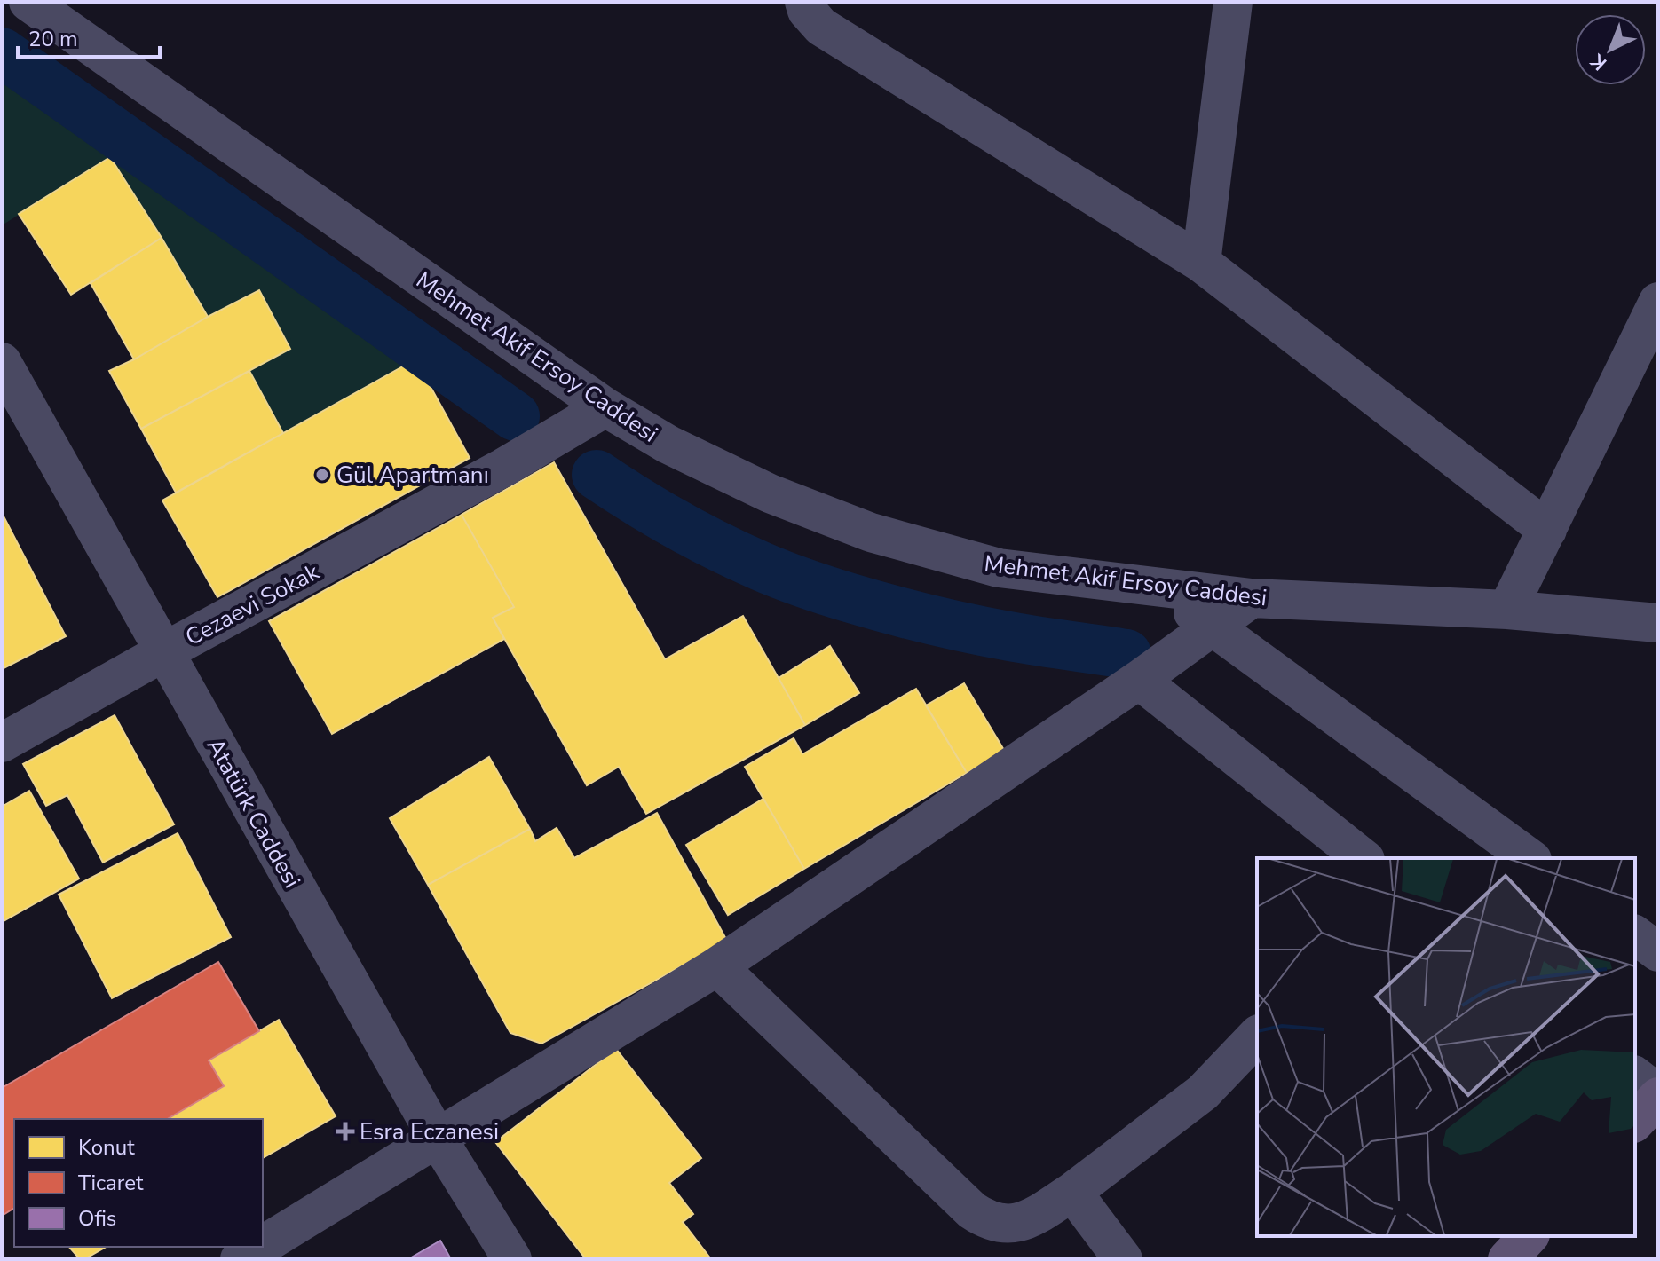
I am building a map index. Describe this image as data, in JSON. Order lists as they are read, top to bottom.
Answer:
{
  "streets": {
    "street": ["Mehmet Akif Ersoy Caddesi", "Cezaevi Sokak", "Atatürk Caddesi"]
  },
  "crossings": [
    ["Mehmet Akif Ersoy Caddesi", "Cezaevi Sokak"],
    ["Cezaevi Sokak", "Atatürk Caddesi"]
  ],
  "places": {
    "other": ["Gül Apartmanı"],
    "health": ["Esra Eczanesi"]
  },
  "legend": ["Konut", "Ticaret", "Ofis"],
  "scale_bar": "20 m",
  "north": "bottom left"
}
